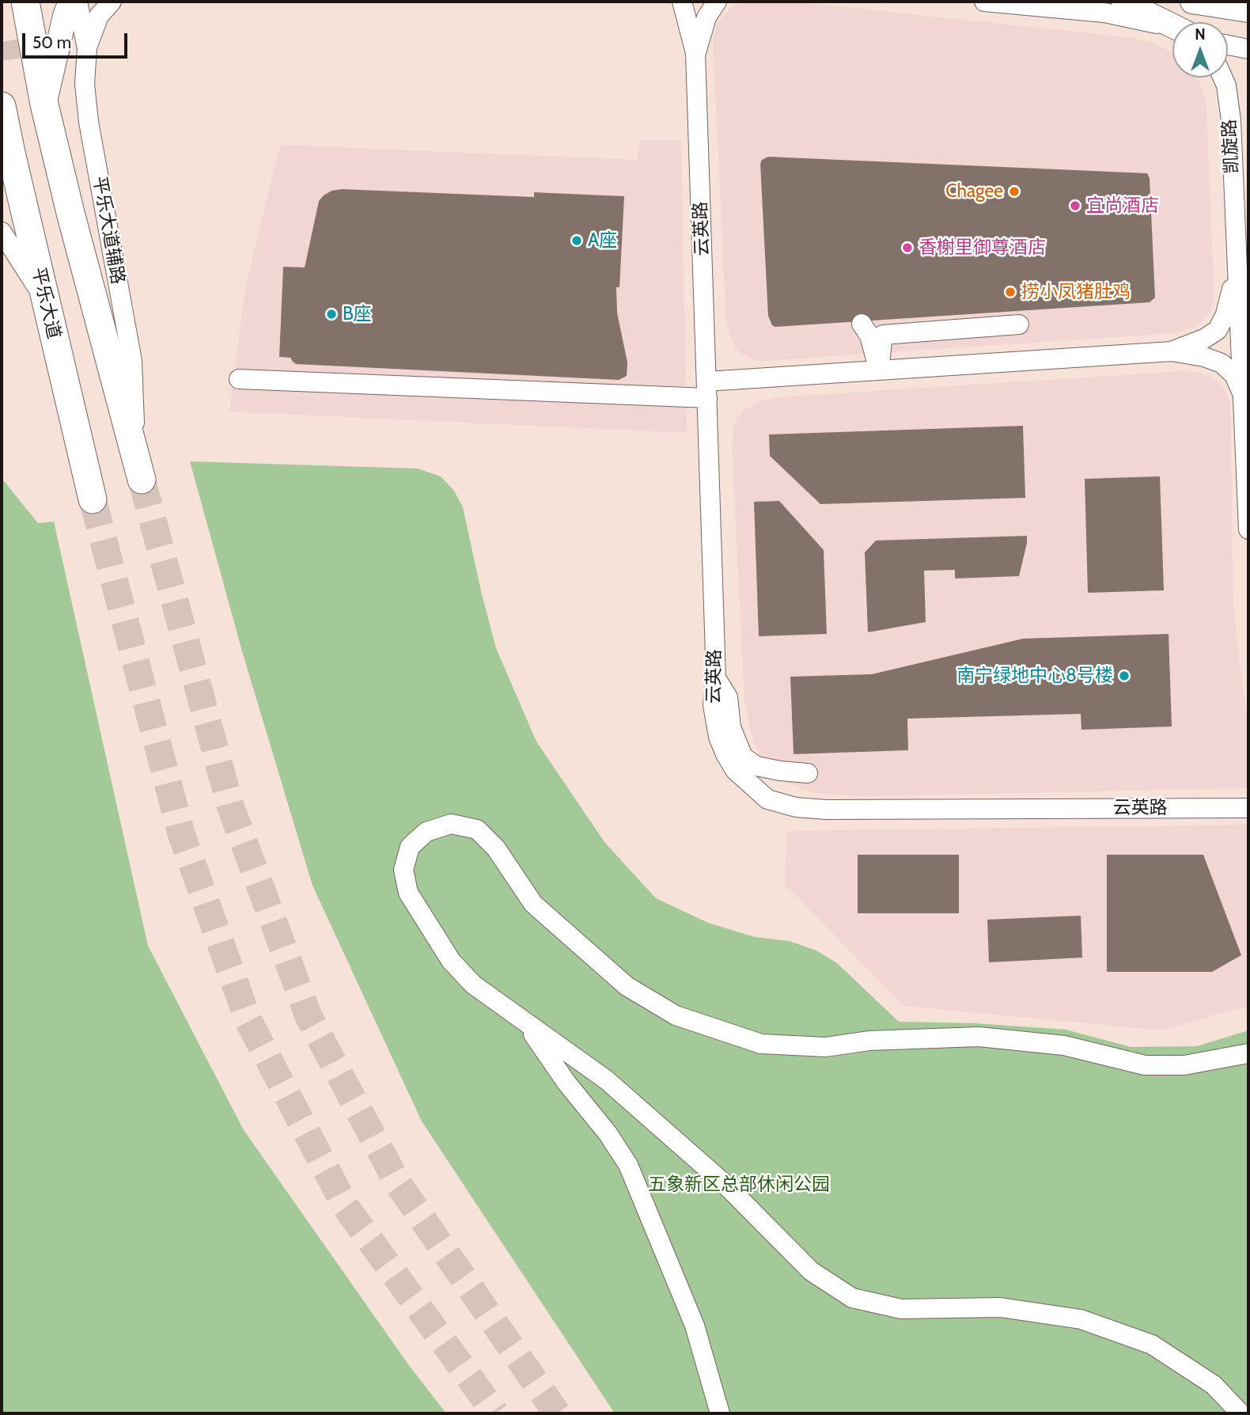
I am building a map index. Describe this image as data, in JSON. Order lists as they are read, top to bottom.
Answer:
{
  "streets": {
    "highway": ["平乐大道"],
    "street": ["凯旋路", "云英路", "平乐大道辅路"]
  },
  "parks": ["五象新区总部休闲公园"],
  "places": [
    "Chagee",
    "宜尚酒店",
    "A座",
    "香榭里御尊酒店",
    "捞小凤猪肚鸡",
    "B座",
    "南宁绿地中心8号楼"
  ],
  "scale_bar": "50 m",
  "north": "top"
}
